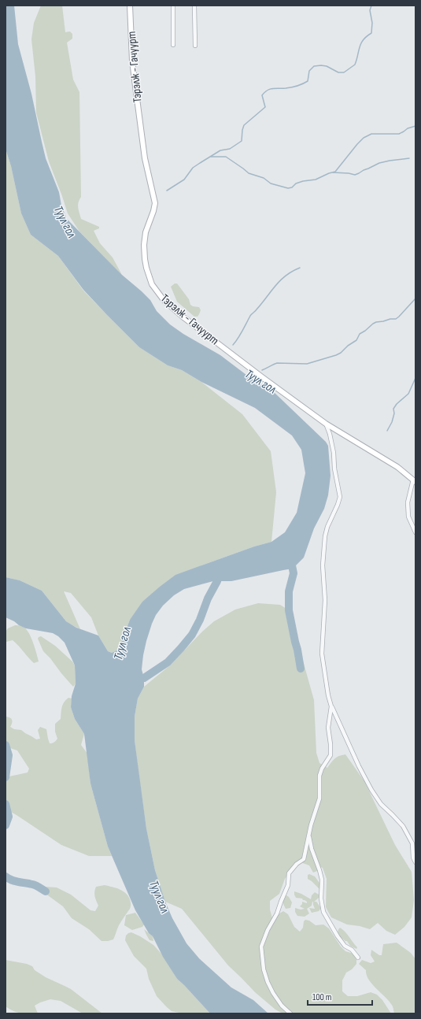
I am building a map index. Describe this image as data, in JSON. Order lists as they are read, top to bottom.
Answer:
{
  "streets": {
    "main road": ["Тэрэлж - Гачуурт"]
  },
  "water": ["Туул гол"],
  "scale_bar": "100 m"
}
